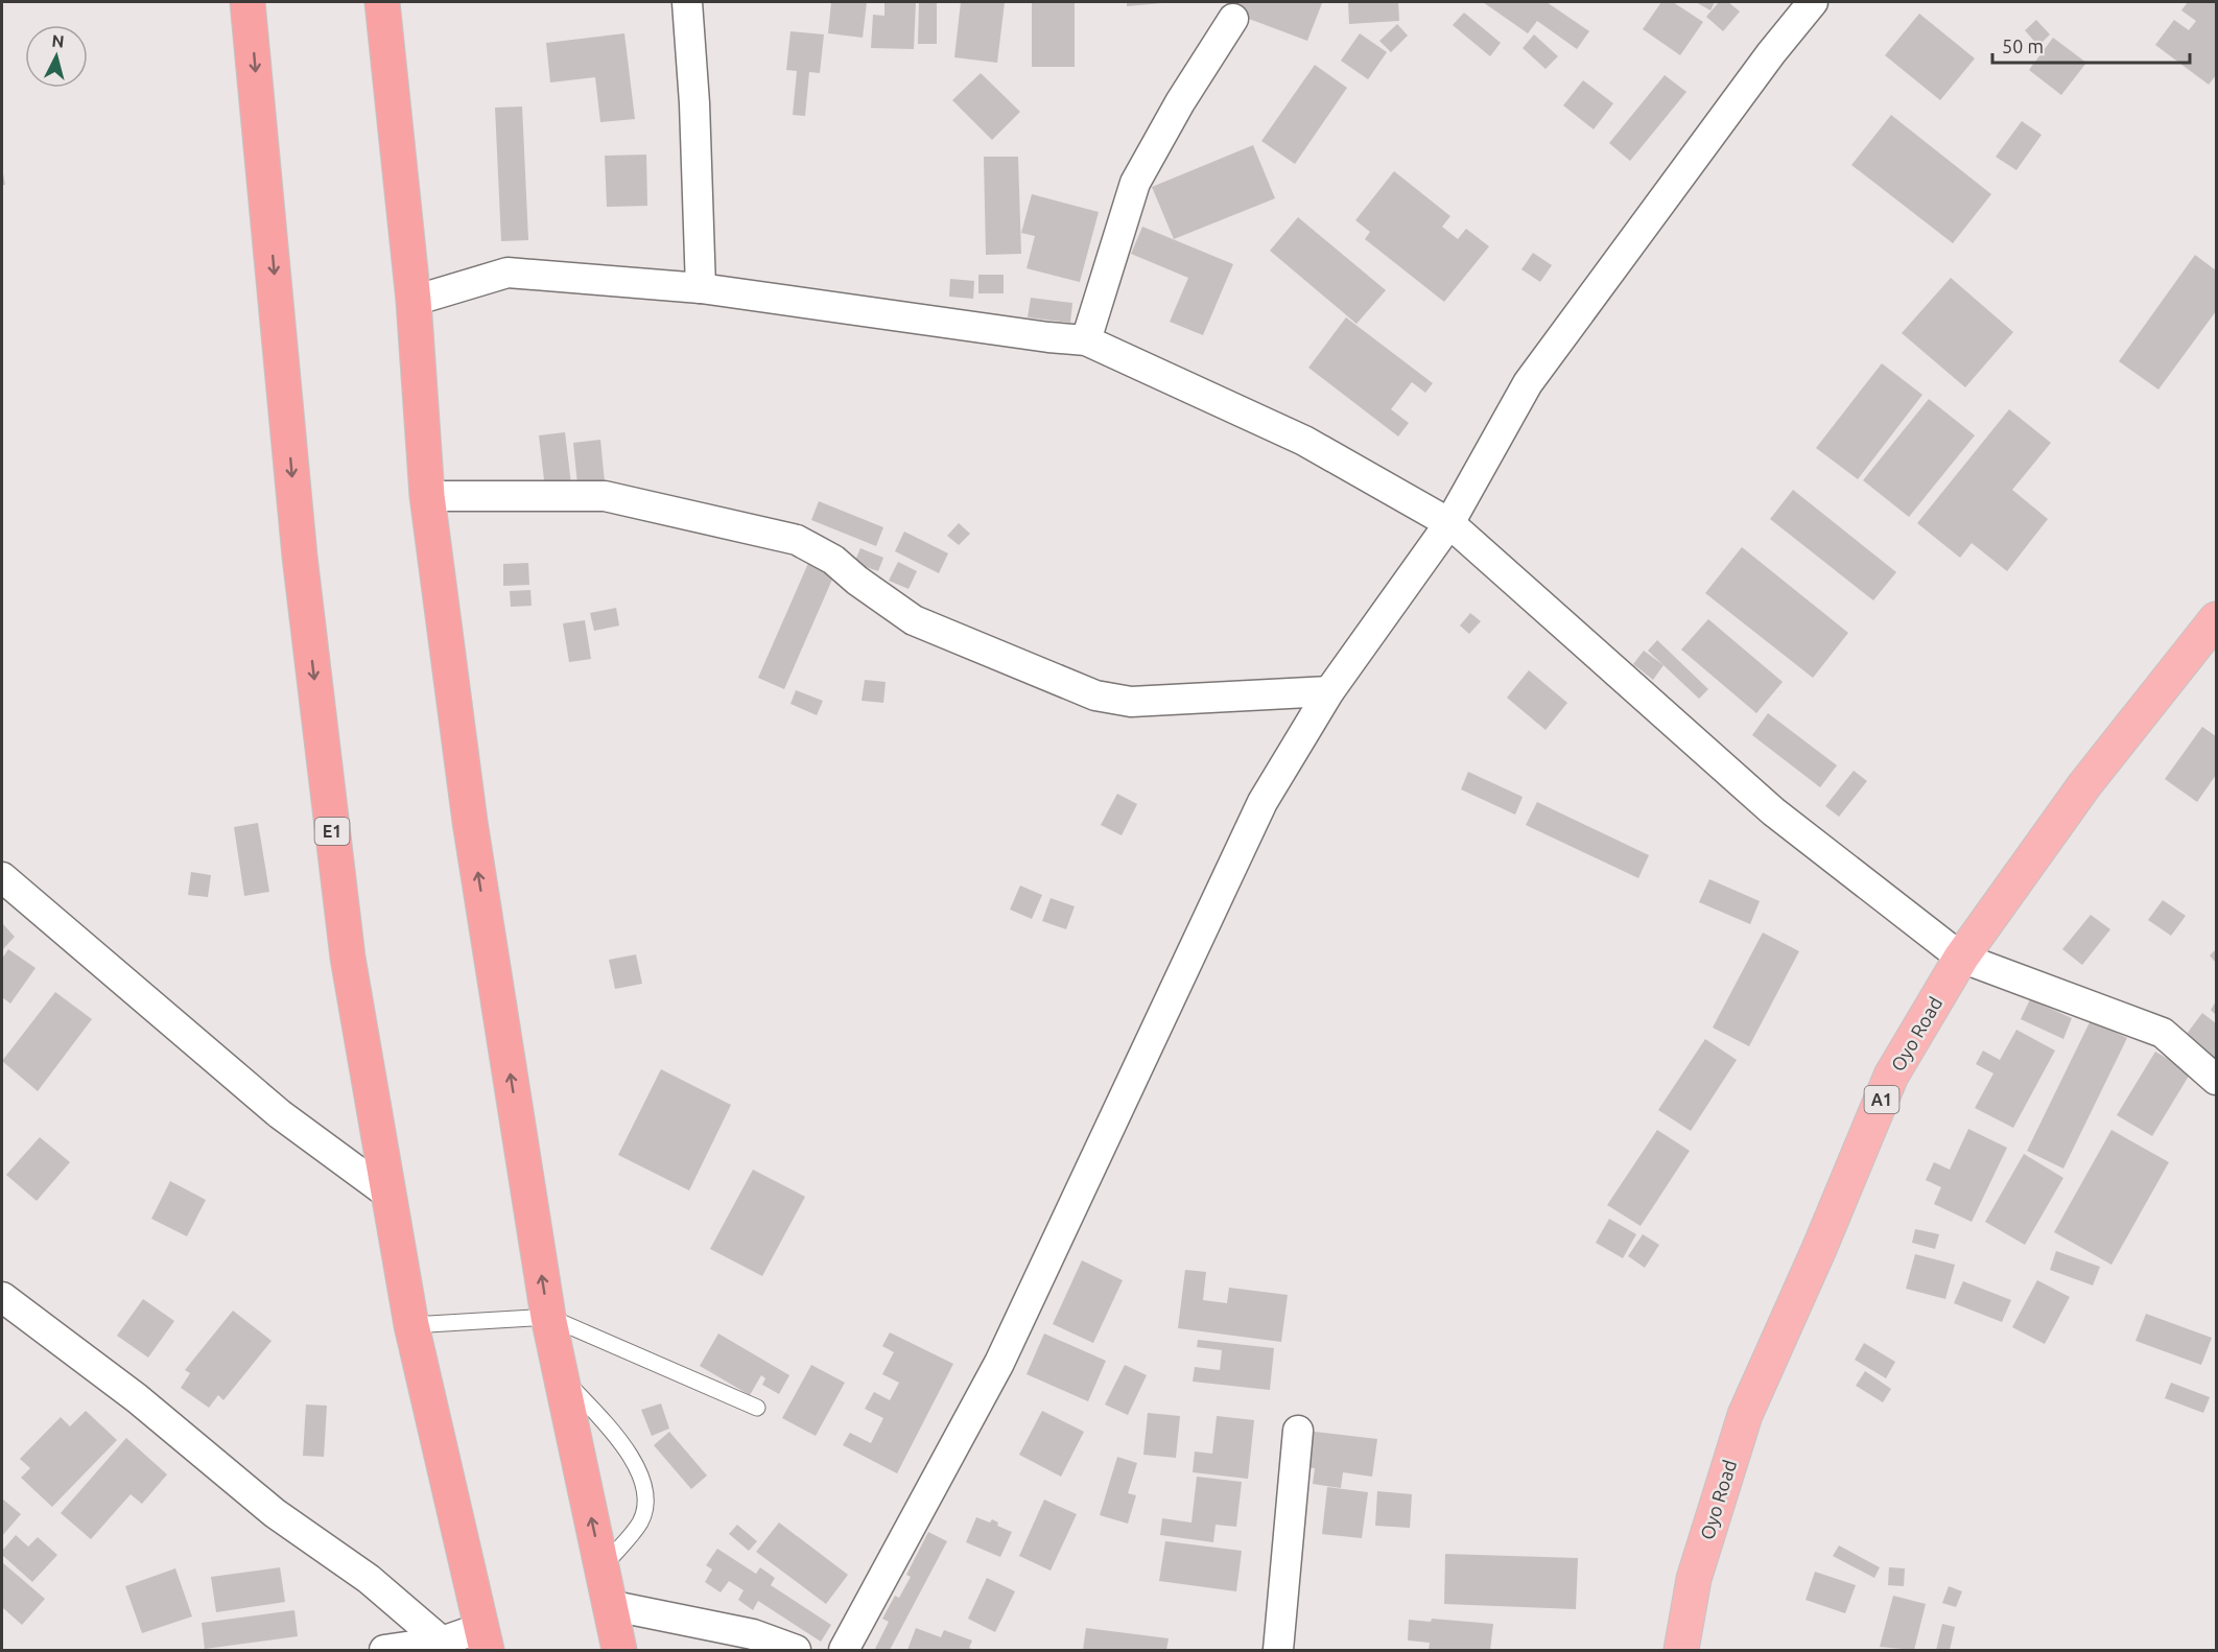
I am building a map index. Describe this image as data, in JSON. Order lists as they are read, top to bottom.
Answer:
{
  "streets": {
    "highway": ["E1", "Oyo Road", "A1"]
  },
  "scale_bar": "50 m",
  "north": "top"
}
